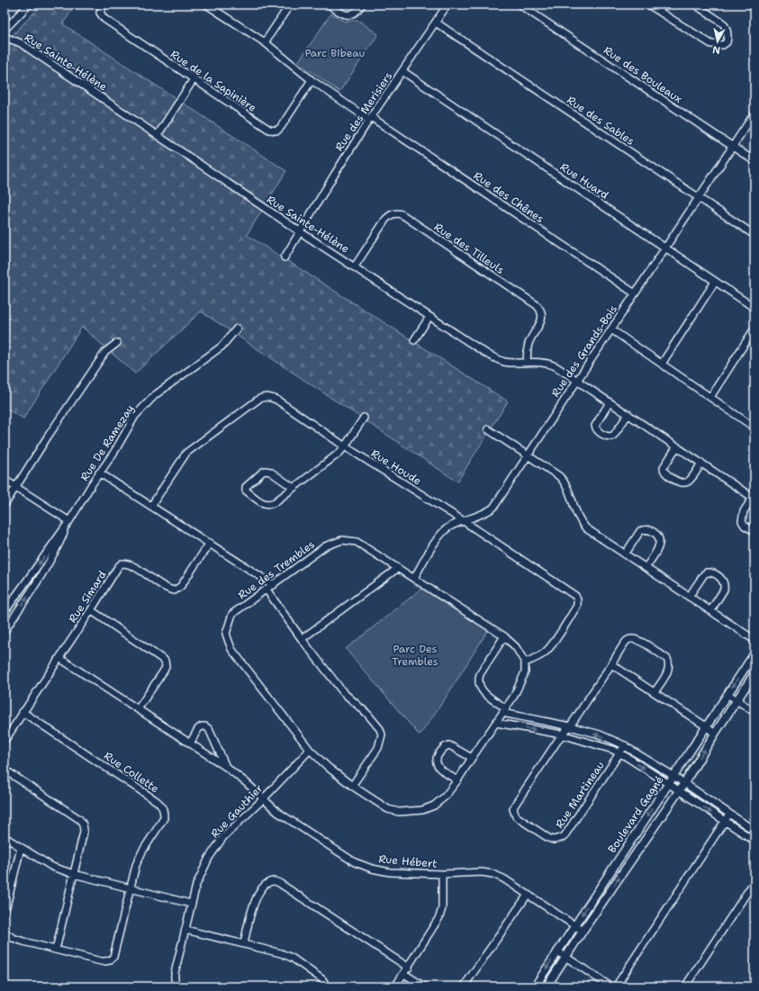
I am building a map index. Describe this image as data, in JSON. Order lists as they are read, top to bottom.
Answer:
{
  "streets": {
    "main road": ["Boulevard Gagné"],
    "street": [
      "Rue Sainte-Hélène",
      "Rue des Bouleaux",
      "Rue de la Sapinière",
      "Rue des Merisiers",
      "Rue des Sables",
      "Rue Huard",
      "Rue des Chênes",
      "Rue des Tilleuls",
      "Rue des Grands-Bois",
      "Rue De Ramezay",
      "Rue Houde",
      "Rue des Trembles",
      "Rue Simard",
      "Rue Collette",
      "Rue Martineau",
      "Rue Gauthier",
      "Rue Hébert"
    ]
  },
  "crossings": [
    ["Rue Sainte-Hélène", "Rue des Merisiers"],
    ["Rue Sainte-Hélène", "Rue des Tilleuls"],
    ["Rue Sainte-Hélène", "Rue des Grands-Bois"],
    ["Rue des Bouleaux", "Rue des Grands-Bois"],
    ["Rue de la Sapinière", "Rue des Chênes"],
    ["Rue des Merisiers", "Rue des Sables"],
    ["Rue des Merisiers", "Rue Huard"],
    ["Rue des Merisiers", "Rue des Chênes"],
    ["Rue des Sables", "Rue des Grands-Bois"],
    ["Rue Huard", "Rue des Grands-Bois"],
    ["Rue des Chênes", "Rue des Grands-Bois"],
    ["Rue des Grands-Bois", "Rue Houde"],
    ["Rue des Grands-Bois", "Rue des Trembles"],
    ["Rue Houde", "Rue des Trembles"],
    ["Rue des Trembles", "Rue Gauthier"],
    ["Rue Simard", "Rue Collette"],
    ["Rue Simard", "Rue Hébert"],
    ["Rue Gauthier", "Rue Hébert"],
    ["Boulevard Gagné", "Rue Hébert"]
  ],
  "parks": ["Parc Bibeau", "Parc Des Trembles"],
  "north": "bottom"
}
